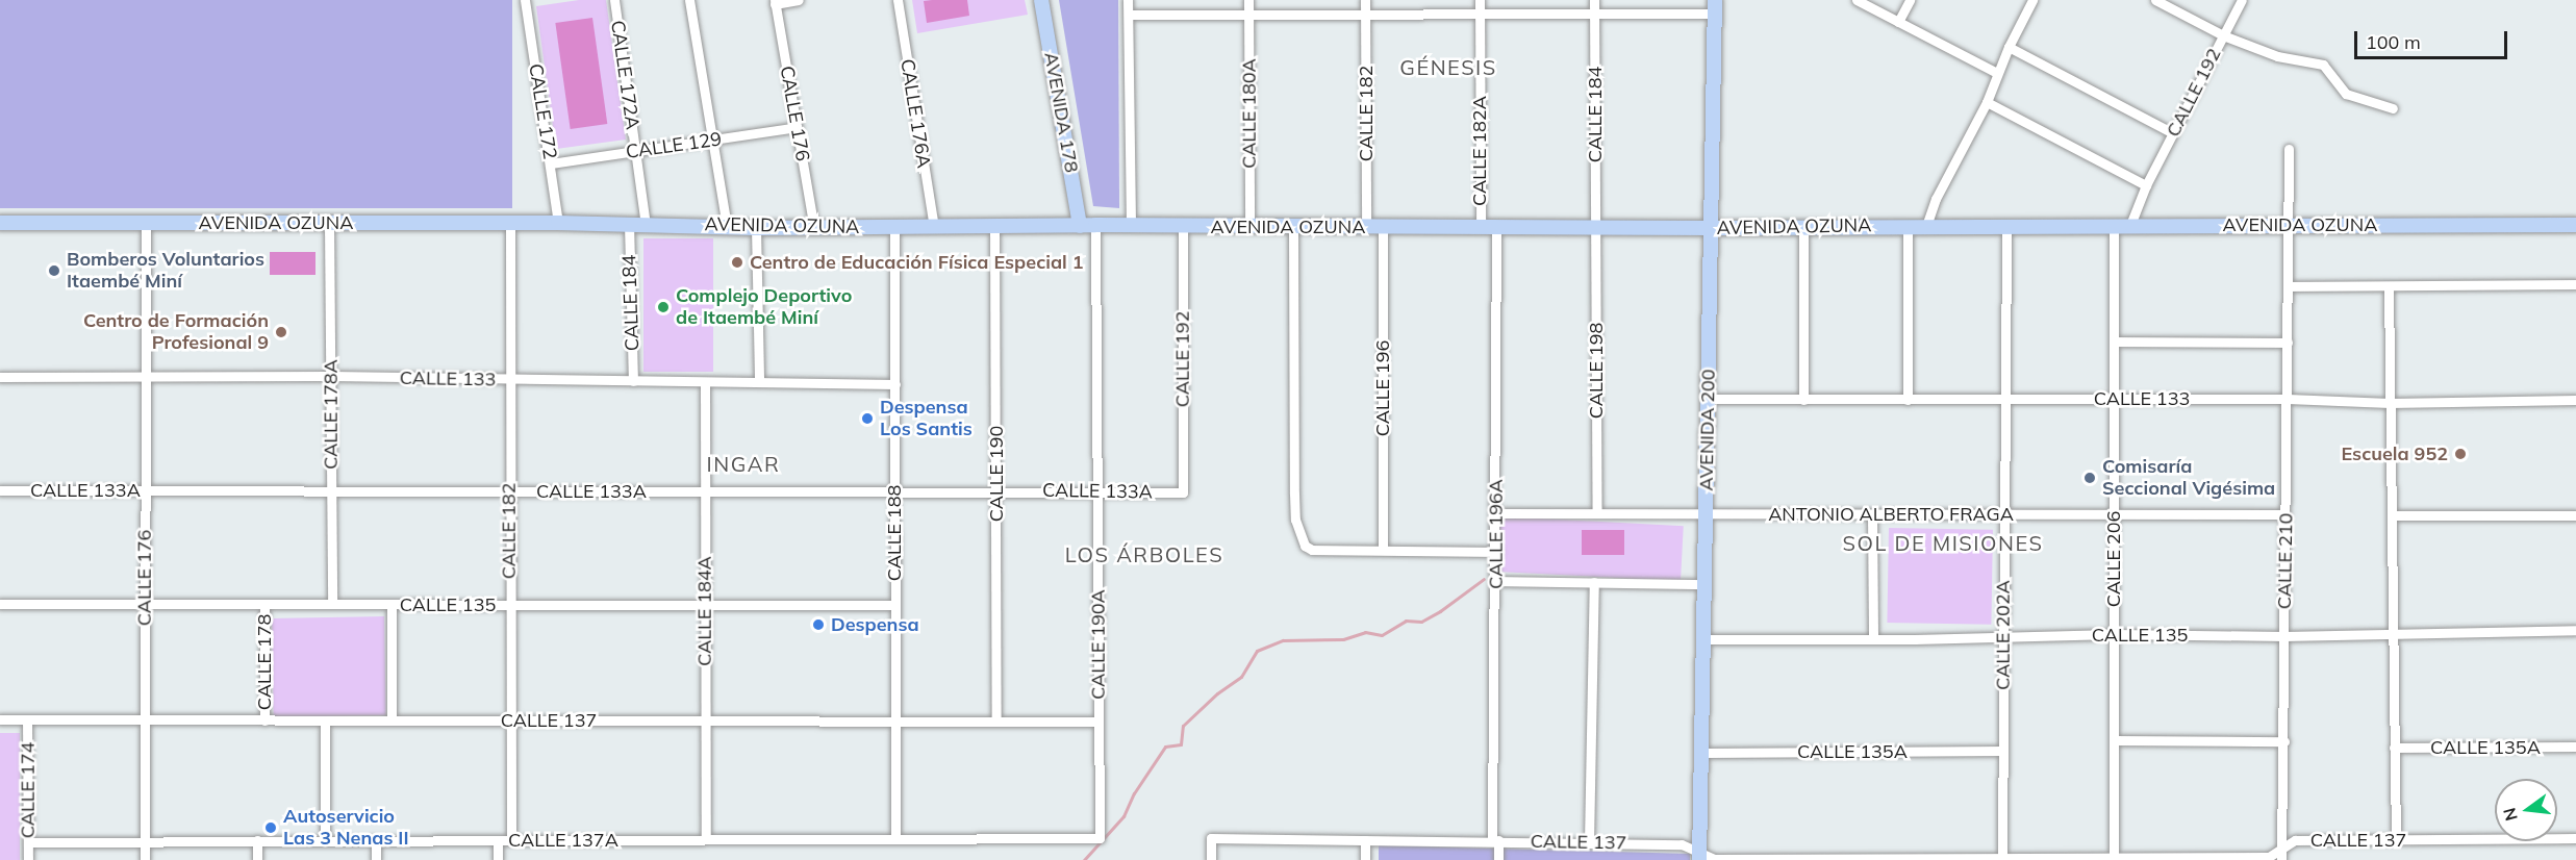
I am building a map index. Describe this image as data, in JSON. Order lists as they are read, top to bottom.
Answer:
{
  "streets": {
    "main road": ["AVENIDA 178", "AVENIDA OZUNA", "AVENIDA 200"],
    "street": [
      "CALLE 172A",
      "CALLE 192",
      "CALLE 172",
      "CALLE 176",
      "CALLE 176A",
      "CALLE 180A",
      "CALLE 182",
      "CALLE 184",
      "CALLE 129",
      "CALLE 182A",
      "CALLE 198",
      "CALLE 133",
      "CALLE 196",
      "CALLE 178A",
      "CALLE 190",
      "CALLE 133A",
      "ANTONIO ALBERTO FRAGA",
      "CALLE 188",
      "CALLE 196A",
      "CALLE 206",
      "CALLE 210",
      "CALLE 135",
      "CALLE 184A",
      "CALLE 202A",
      "CALLE 190A",
      "CALLE 178",
      "CALLE 137",
      "CALLE 135A",
      "CALLE 174",
      "CALLE 137A"
    ]
  },
  "crossings": [
    ["CALLE 172A", "CALLE 129"],
    ["CALLE 172A", "AVENIDA OZUNA"],
    ["CALLE 192", "AVENIDA OZUNA"],
    ["CALLE 192", "CALLE 133A"],
    ["CALLE 172", "CALLE 129"],
    ["CALLE 172", "AVENIDA OZUNA"],
    ["AVENIDA 178", "AVENIDA OZUNA"],
    ["CALLE 176", "CALLE 129"],
    ["CALLE 176", "AVENIDA OZUNA"],
    ["CALLE 176", "CALLE 133"],
    ["CALLE 176", "CALLE 133A"],
    ["CALLE 176", "CALLE 135"],
    ["CALLE 176", "CALLE 137"],
    ["CALLE 176", "CALLE 137A"],
    ["CALLE 176A", "AVENIDA OZUNA"],
    ["CALLE 180A", "AVENIDA OZUNA"],
    ["CALLE 182", "AVENIDA OZUNA"],
    ["CALLE 182", "CALLE 133"],
    ["CALLE 182", "CALLE 133A"],
    ["CALLE 182", "CALLE 135"],
    ["CALLE 182", "CALLE 137"],
    ["CALLE 182", "CALLE 137A"],
    ["CALLE 184", "AVENIDA OZUNA"],
    ["CALLE 184", "CALLE 198"],
    ["CALLE 184", "CALLE 133"],
    ["CALLE 182A", "AVENIDA OZUNA"],
    ["AVENIDA OZUNA", "CALLE 198"],
    ["AVENIDA OZUNA", "CALLE 196"],
    ["AVENIDA OZUNA", "CALLE 178A"],
    ["AVENIDA OZUNA", "AVENIDA 200"],
    ["AVENIDA OZUNA", "CALLE 190"],
    ["AVENIDA OZUNA", "CALLE 188"],
    ["AVENIDA OZUNA", "CALLE 196A"],
    ["AVENIDA OZUNA", "CALLE 206"],
    ["AVENIDA OZUNA", "CALLE 210"],
    ["AVENIDA OZUNA", "CALLE 202A"],
    ["AVENIDA OZUNA", "CALLE 190A"],
    ["CALLE 198", "ANTONIO ALBERTO FRAGA"],
    ["CALLE 133", "CALLE 178A"],
    ["CALLE 133", "AVENIDA 200"],
    ["CALLE 133", "CALLE 188"],
    ["CALLE 133", "CALLE 206"],
    ["CALLE 133", "CALLE 210"],
    ["CALLE 133", "CALLE 184A"],
    ["CALLE 133", "CALLE 202A"],
    ["CALLE 178A", "CALLE 133A"],
    ["CALLE 178A", "CALLE 135"],
    ["AVENIDA 200", "ANTONIO ALBERTO FRAGA"],
    ["AVENIDA 200", "CALLE 135"],
    ["AVENIDA 200", "CALLE 137"],
    ["AVENIDA 200", "CALLE 135A"],
    ["CALLE 190", "CALLE 133A"],
    ["CALLE 190", "CALLE 137"],
    ["CALLE 133A", "CALLE 188"],
    ["CALLE 133A", "CALLE 184A"],
    ["CALLE 133A", "CALLE 190A"],
    ["ANTONIO ALBERTO FRAGA", "CALLE 196A"],
    ["ANTONIO ALBERTO FRAGA", "CALLE 206"],
    ["ANTONIO ALBERTO FRAGA", "CALLE 210"],
    ["ANTONIO ALBERTO FRAGA", "CALLE 202A"],
    ["CALLE 188", "CALLE 135"],
    ["CALLE 188", "CALLE 137"],
    ["CALLE 188", "CALLE 137A"],
    ["CALLE 196A", "CALLE 137"],
    ["CALLE 206", "CALLE 135"],
    ["CALLE 206", "CALLE 137"],
    ["CALLE 210", "CALLE 135"],
    ["CALLE 210", "CALLE 137"],
    ["CALLE 135", "CALLE 184A"],
    ["CALLE 135", "CALLE 202A"],
    ["CALLE 135", "CALLE 178"],
    ["CALLE 184A", "CALLE 137"],
    ["CALLE 184A", "CALLE 137A"],
    ["CALLE 202A", "CALLE 137"],
    ["CALLE 202A", "CALLE 135A"],
    ["CALLE 190A", "CALLE 137"],
    ["CALLE 190A", "CALLE 137A"],
    ["CALLE 178", "CALLE 137"],
    ["CALLE 137", "CALLE 174"],
    ["CALLE 174", "CALLE 137A"]
  ],
  "districts": [
    "GÉNESIS",
    "INGAR",
    "SOL DE MISIONES",
    "LOS ÁRBOLES"
  ],
  "places": [
    "Centro de Educación Física Especial 1",
    "Bomberos Voluntarios Itaembé Miní",
    "Complejo Deportivo de Itaembé Miní",
    "Centro de Formación Profesional 9",
    "Despensa Los Santis",
    "Escuela 952",
    "Comisaría Seccional Vigésima",
    "Despensa",
    "Autoservicio Las 3 Nenas II"
  ],
  "scale_bar": "100 m",
  "north": "left"
}
